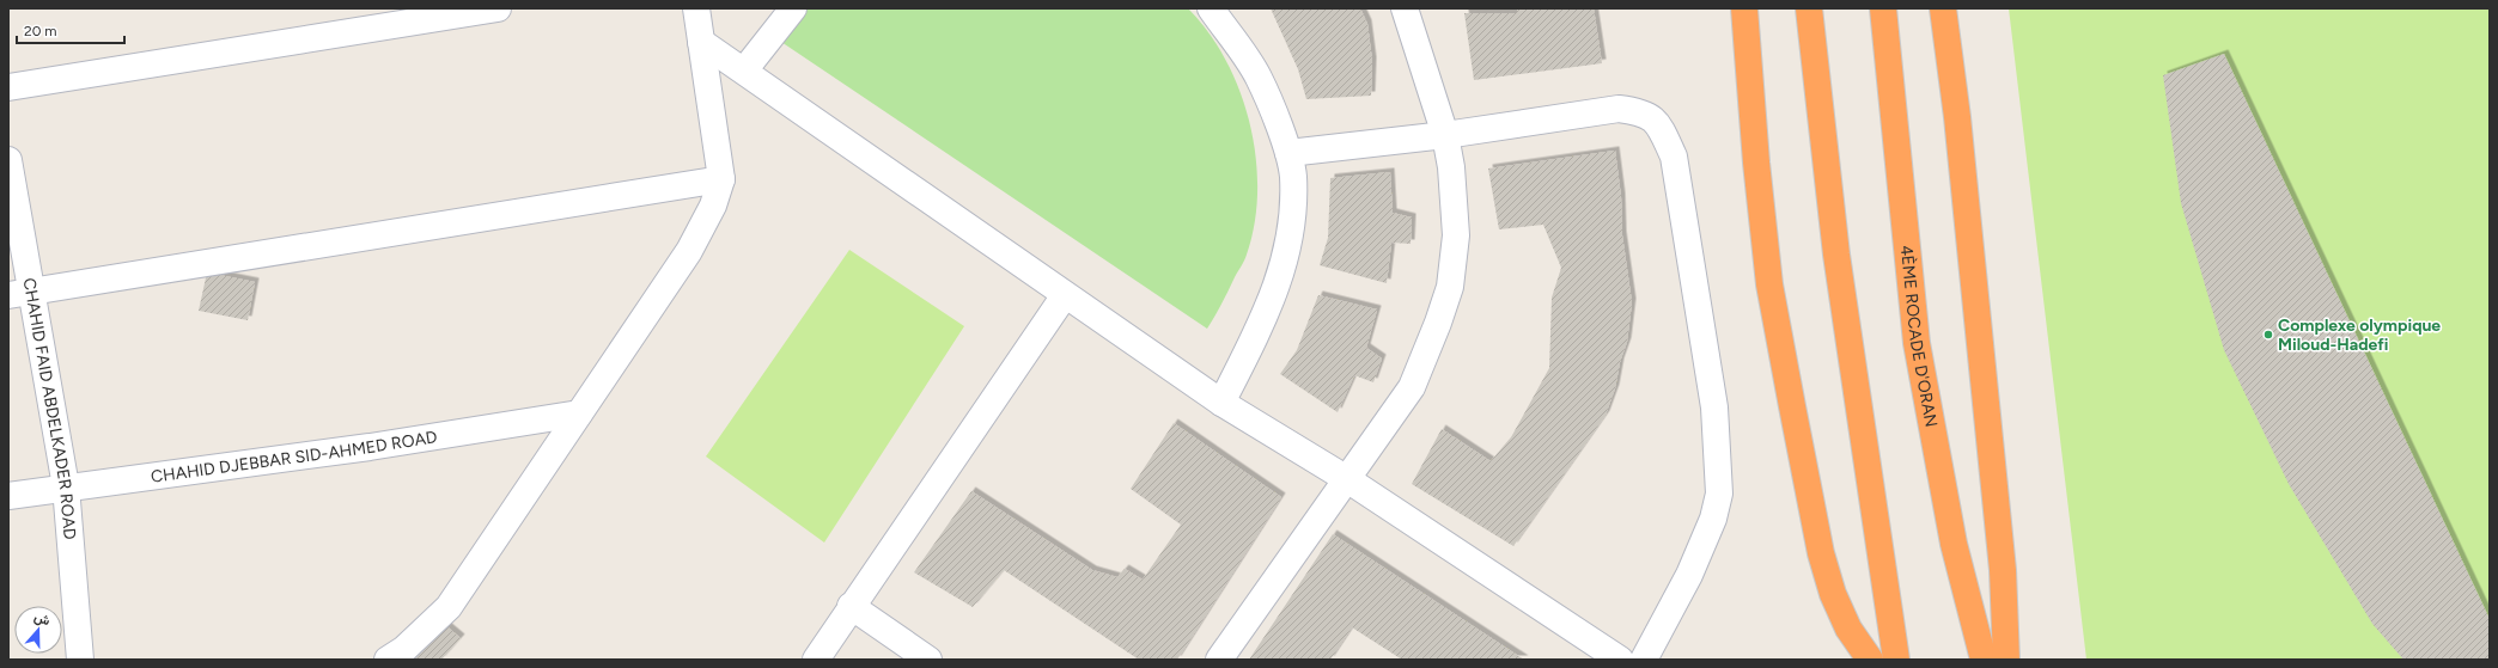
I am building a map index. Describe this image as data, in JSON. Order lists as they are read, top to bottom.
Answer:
{
  "streets": {
    "highway": ["4ÈME ROCADE D'ORAN"],
    "street": ["CHAHID FAID ABDELKADER ROAD", "CHAHID DJEBBAR SID-AHMED ROAD"]
  },
  "crossings": [
    ["CHAHID FAID ABDELKADER ROAD", "CHAHID DJEBBAR SID-AHMED ROAD"]
  ],
  "places": ["Complexe olympique Miloud-Hadefi"],
  "scale_bar": "20 m",
  "north": "top"
}
